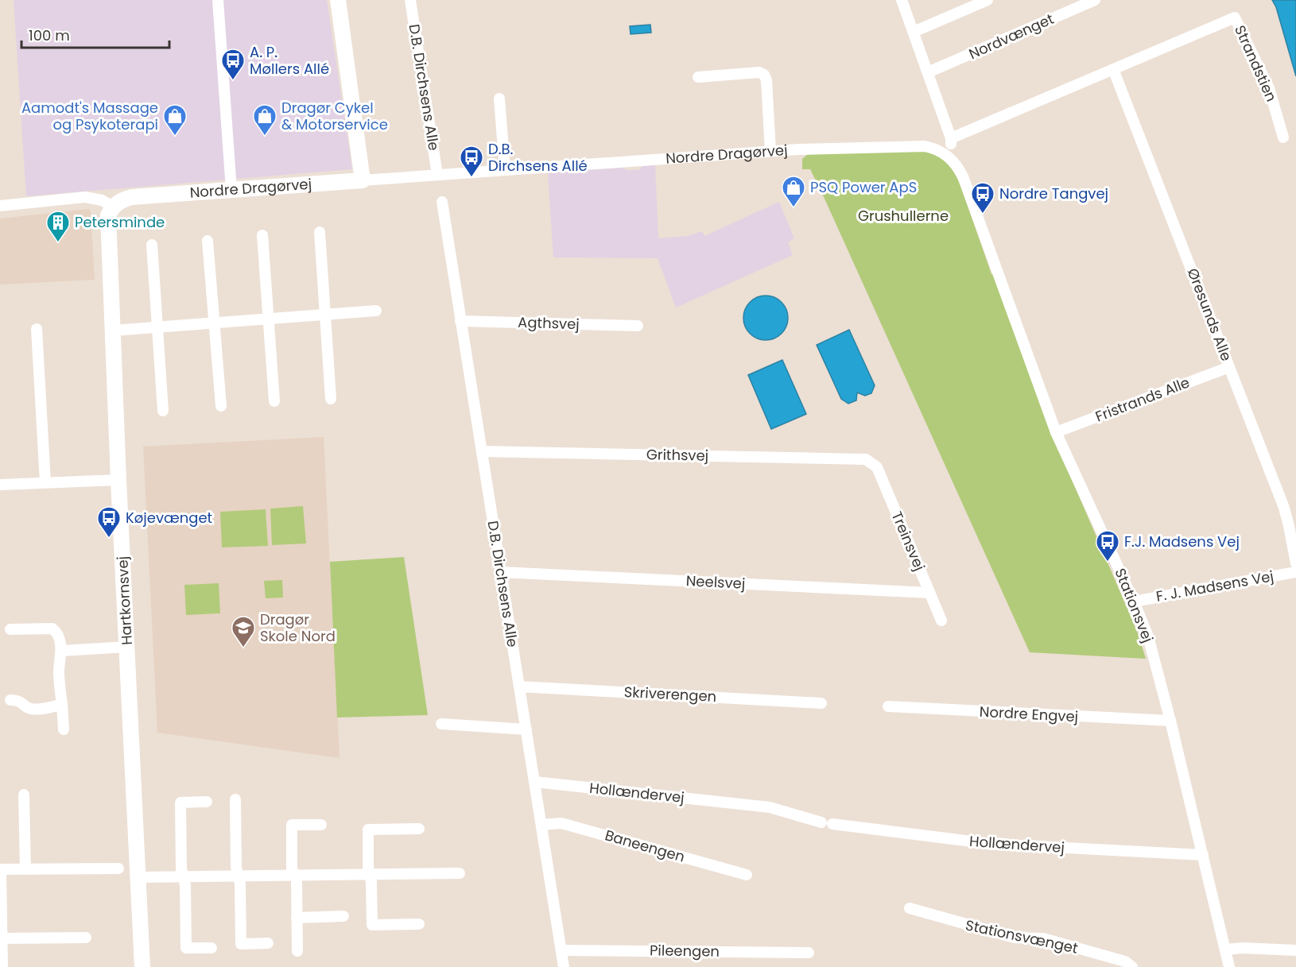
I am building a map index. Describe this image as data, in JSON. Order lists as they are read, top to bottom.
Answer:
{
  "streets": {
    "street": [
      "Nordvænget",
      "Strandstien",
      "D.B. Dirchsens Alle",
      "Nordre Dragørvej",
      "Øresunds Alle",
      "Agthsvej",
      "Fristrands Alle",
      "Grithsvej",
      "Treinsvej",
      "Neelsvej",
      "F. J. Madsens Vej",
      "Hartkornsvej",
      "Stationsvej",
      "Skriverengen",
      "Nordre Engvej",
      "Hollændervej",
      "Baneengen",
      "Stationsvænget",
      "Pileengen"
    ]
  },
  "crossings": [
    ["Strandstien", "Øresunds Alle"],
    ["D.B. Dirchsens Alle", "Nordre Dragørvej"],
    ["D.B. Dirchsens Alle", "Agthsvej"],
    ["D.B. Dirchsens Alle", "Grithsvej"],
    ["D.B. Dirchsens Alle", "Neelsvej"],
    ["D.B. Dirchsens Alle", "Skriverengen"],
    ["D.B. Dirchsens Alle", "Hollændervej"],
    ["D.B. Dirchsens Alle", "Baneengen"],
    ["D.B. Dirchsens Alle", "Pileengen"],
    ["Nordre Dragørvej", "Hartkornsvej"],
    ["Nordre Dragørvej", "Stationsvej"],
    ["Øresunds Alle", "Fristrands Alle"],
    ["Fristrands Alle", "Stationsvej"],
    ["Grithsvej", "Treinsvej"],
    ["Treinsvej", "Neelsvej"],
    ["F. J. Madsens Vej", "Stationsvej"],
    ["Stationsvej", "Nordre Engvej"],
    ["Stationsvej", "Hollændervej"]
  ],
  "parks": ["Grushullerne"],
  "places": {
    "bus stop": [
      "A. P. Møllers Allé",
      "D.B. Dirchsens Allé",
      "Nordre Tangvej",
      "Køjevænget",
      "F.J. Madsens Vej"
    ],
    "shop": ["Aamodt's Massage og Psykoterapi", "Dragør Cykel & Motorservice", "PSQ Power ApS"],
    "building": ["Petersminde"],
    "school or university": ["Dragør Skole Nord"]
  },
  "scale_bar": "100 m"
}
